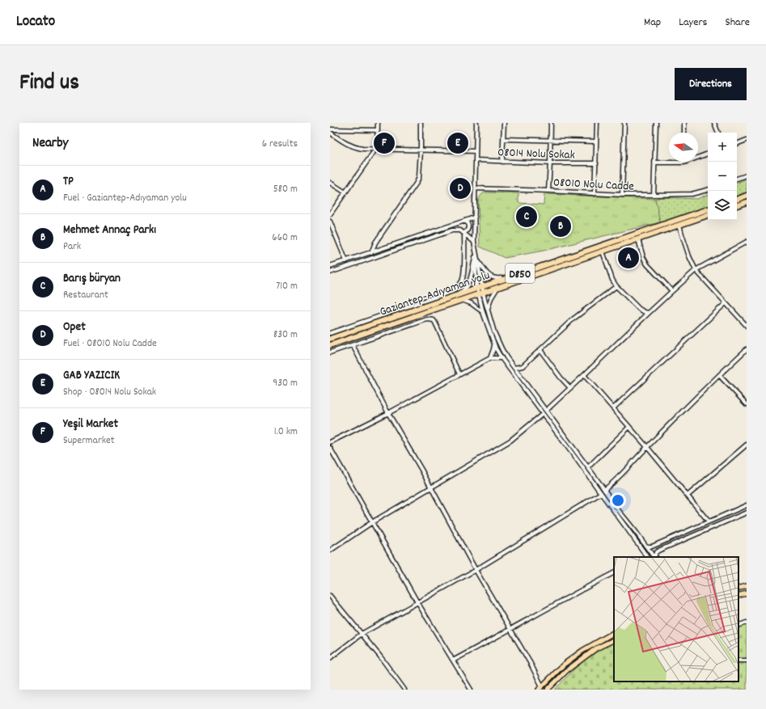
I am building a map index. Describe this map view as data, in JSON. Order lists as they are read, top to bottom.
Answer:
{
  "streets": {
    "highway": ["D850", "Gaziantep-Adıyaman yolu"],
    "street": ["08014 Nolu Sokak", "08010 Nolu Cadde"]
  },
  "north": "left",
  "page": {
    "header": "Locato",
    "nav": ["Map", "Layers", "Share"],
    "title": "Find us",
    "buttons": "Directions",
    "heading": ["Nearby", "6 results"],
    "pins": [
      "E",
      "F",
      "D",
      "C",
      "B",
      "A"
    ],
    "map_buttons": ["+", "−"],
    "list": [
      {
        "mark": "A",
        "name": "TP",
        "note": "Fuel · Gaziantep-Adıyaman yolu",
        "value": "580 m"
      },
      {
        "mark": "B",
        "name": "Mehmet Annaç Parkı",
        "note": "Park",
        "value": "660 m"
      },
      {
        "mark": "C",
        "name": "Barış büryan",
        "note": "Restaurant",
        "value": "710 m"
      },
      {
        "mark": "D",
        "name": "Opet",
        "note": "Fuel · 08010 Nolu Cadde",
        "value": "830 m"
      },
      {
        "mark": "E",
        "name": "GAB YAZICIK",
        "note": "Shop · 08014 Nolu Sokak",
        "value": "930 m"
      },
      {
        "mark": "F",
        "name": "Yeşil Market",
        "note": "Supermarket",
        "value": "1.0 km"
      }
    ]
  }
}
